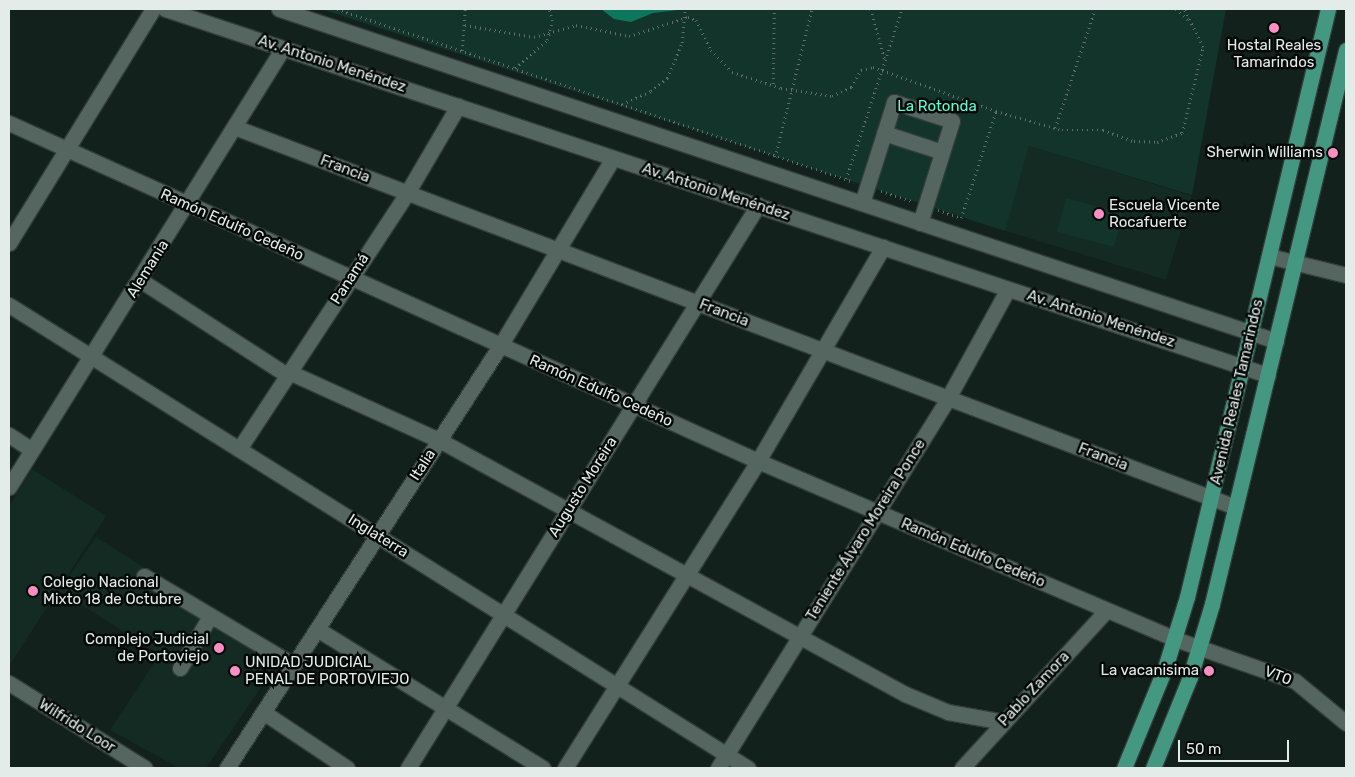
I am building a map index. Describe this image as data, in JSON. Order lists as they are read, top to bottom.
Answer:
{
  "streets": {
    "main road": ["Avenida Reales Tamarindos"],
    "street": [
      "Av. Antonio Menéndez",
      "Francia",
      "Ramón Edulfo Cedeño",
      "Alemania",
      "Panamá",
      "Italia",
      "Augusto Moreira",
      "Teniente Álvaro Moreira Ponce",
      "Inglaterra",
      "VT0",
      "Pablo Zamora",
      "Wilfrido Loor"
    ]
  },
  "crossings": [
    ["Av. Antonio Menéndez", "Alemania"],
    ["Av. Antonio Menéndez", "Panamá"],
    ["Av. Antonio Menéndez", "Avenida Reales Tamarindos"],
    ["Av. Antonio Menéndez", "Italia"],
    ["Av. Antonio Menéndez", "Augusto Moreira"],
    ["Av. Antonio Menéndez", "Teniente Álvaro Moreira Ponce"],
    ["Francia", "Alemania"],
    ["Francia", "Panamá"],
    ["Francia", "Avenida Reales Tamarindos"],
    ["Francia", "Italia"],
    ["Francia", "Augusto Moreira"],
    ["Francia", "Teniente Álvaro Moreira Ponce"],
    ["Ramón Edulfo Cedeño", "Alemania"],
    ["Ramón Edulfo Cedeño", "Panamá"],
    ["Ramón Edulfo Cedeño", "Avenida Reales Tamarindos"],
    ["Ramón Edulfo Cedeño", "Italia"],
    ["Ramón Edulfo Cedeño", "Augusto Moreira"],
    ["Ramón Edulfo Cedeño", "Teniente Álvaro Moreira Ponce"],
    ["Ramón Edulfo Cedeño", "VT0"],
    ["Ramón Edulfo Cedeño", "Pablo Zamora"],
    ["Alemania", "Inglaterra"],
    ["Panamá", "Inglaterra"],
    ["Avenida Reales Tamarindos", "VT0"],
    ["Italia", "Inglaterra"],
    ["Augusto Moreira", "Inglaterra"],
    ["Teniente Álvaro Moreira Ponce", "Inglaterra"]
  ],
  "parks": ["La Rotonda"],
  "places": [
    "Hostal Reales Tamarindos",
    "Sherwin Williams",
    "Escuela Vicente Rocafuerte",
    "Colegio Nacional Mixto 18 de Octubre",
    "Complejo Judicial de Portoviejo",
    "UNIDAD JUDICIAL PENAL DE PORTOVIEJO",
    "La vacanisima"
  ],
  "scale_bar": "50 m"
}
